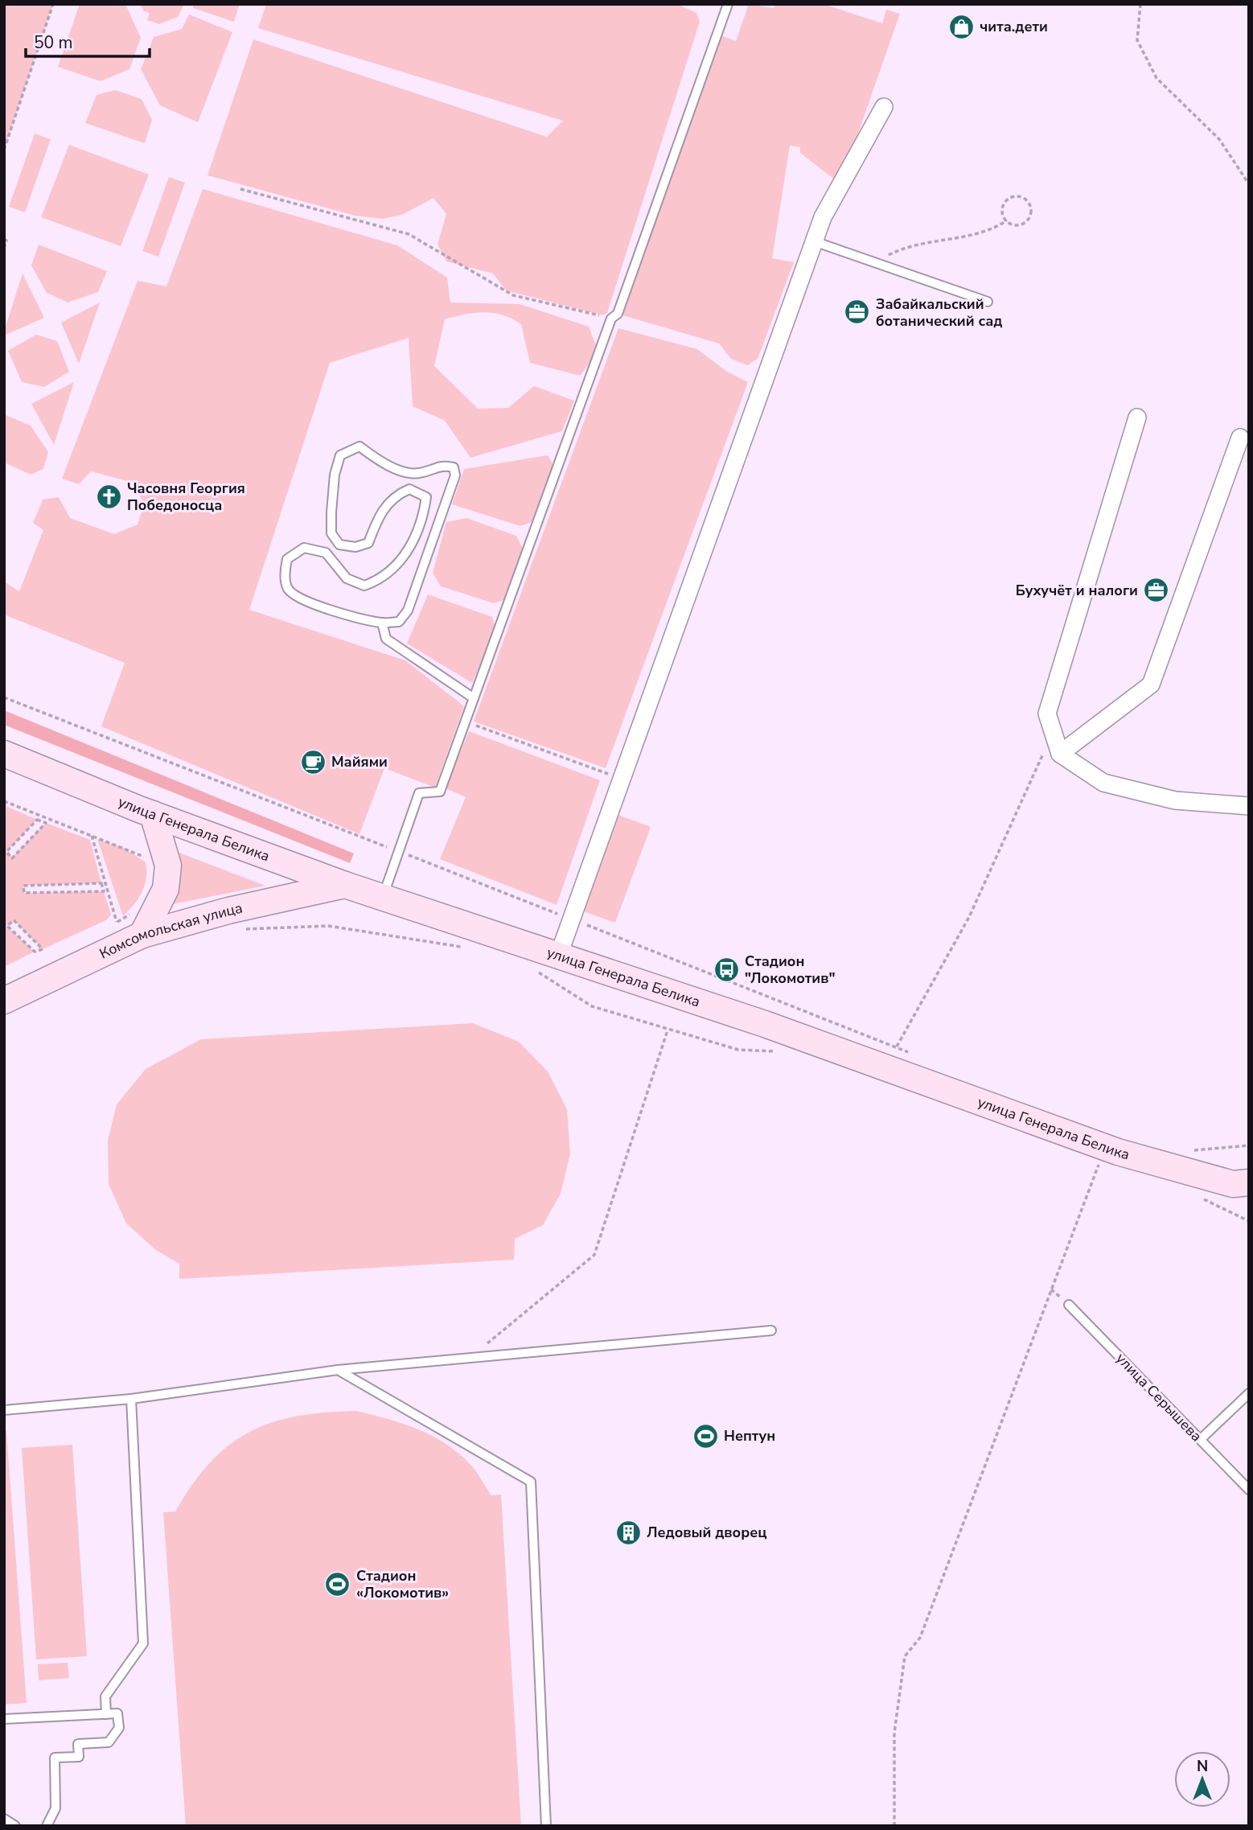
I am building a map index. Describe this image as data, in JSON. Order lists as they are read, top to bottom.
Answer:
{
  "streets": {
    "main road": ["улица Генерала Белика", "Комсомольская улица"],
    "lane": ["улица Серышева"]
  },
  "crossings": [
    ["улица Генерала Белика", "Комсомольская улица"]
  ],
  "places": {
    "shop": ["чита.дети"],
    "office": ["Забайкальский ботанический сад", "Бухучёт и налоги"],
    "church": ["Часовня Георгия Победоносца"],
    "cafe": ["Майями"],
    "bus stop": ["Стадион \"Локомотив\""],
    "sports": ["Нептун", "Стадион «Локомотив»"],
    "building": ["Ледовый дворец"]
  },
  "scale_bar": "50 m",
  "north": "top"
}
